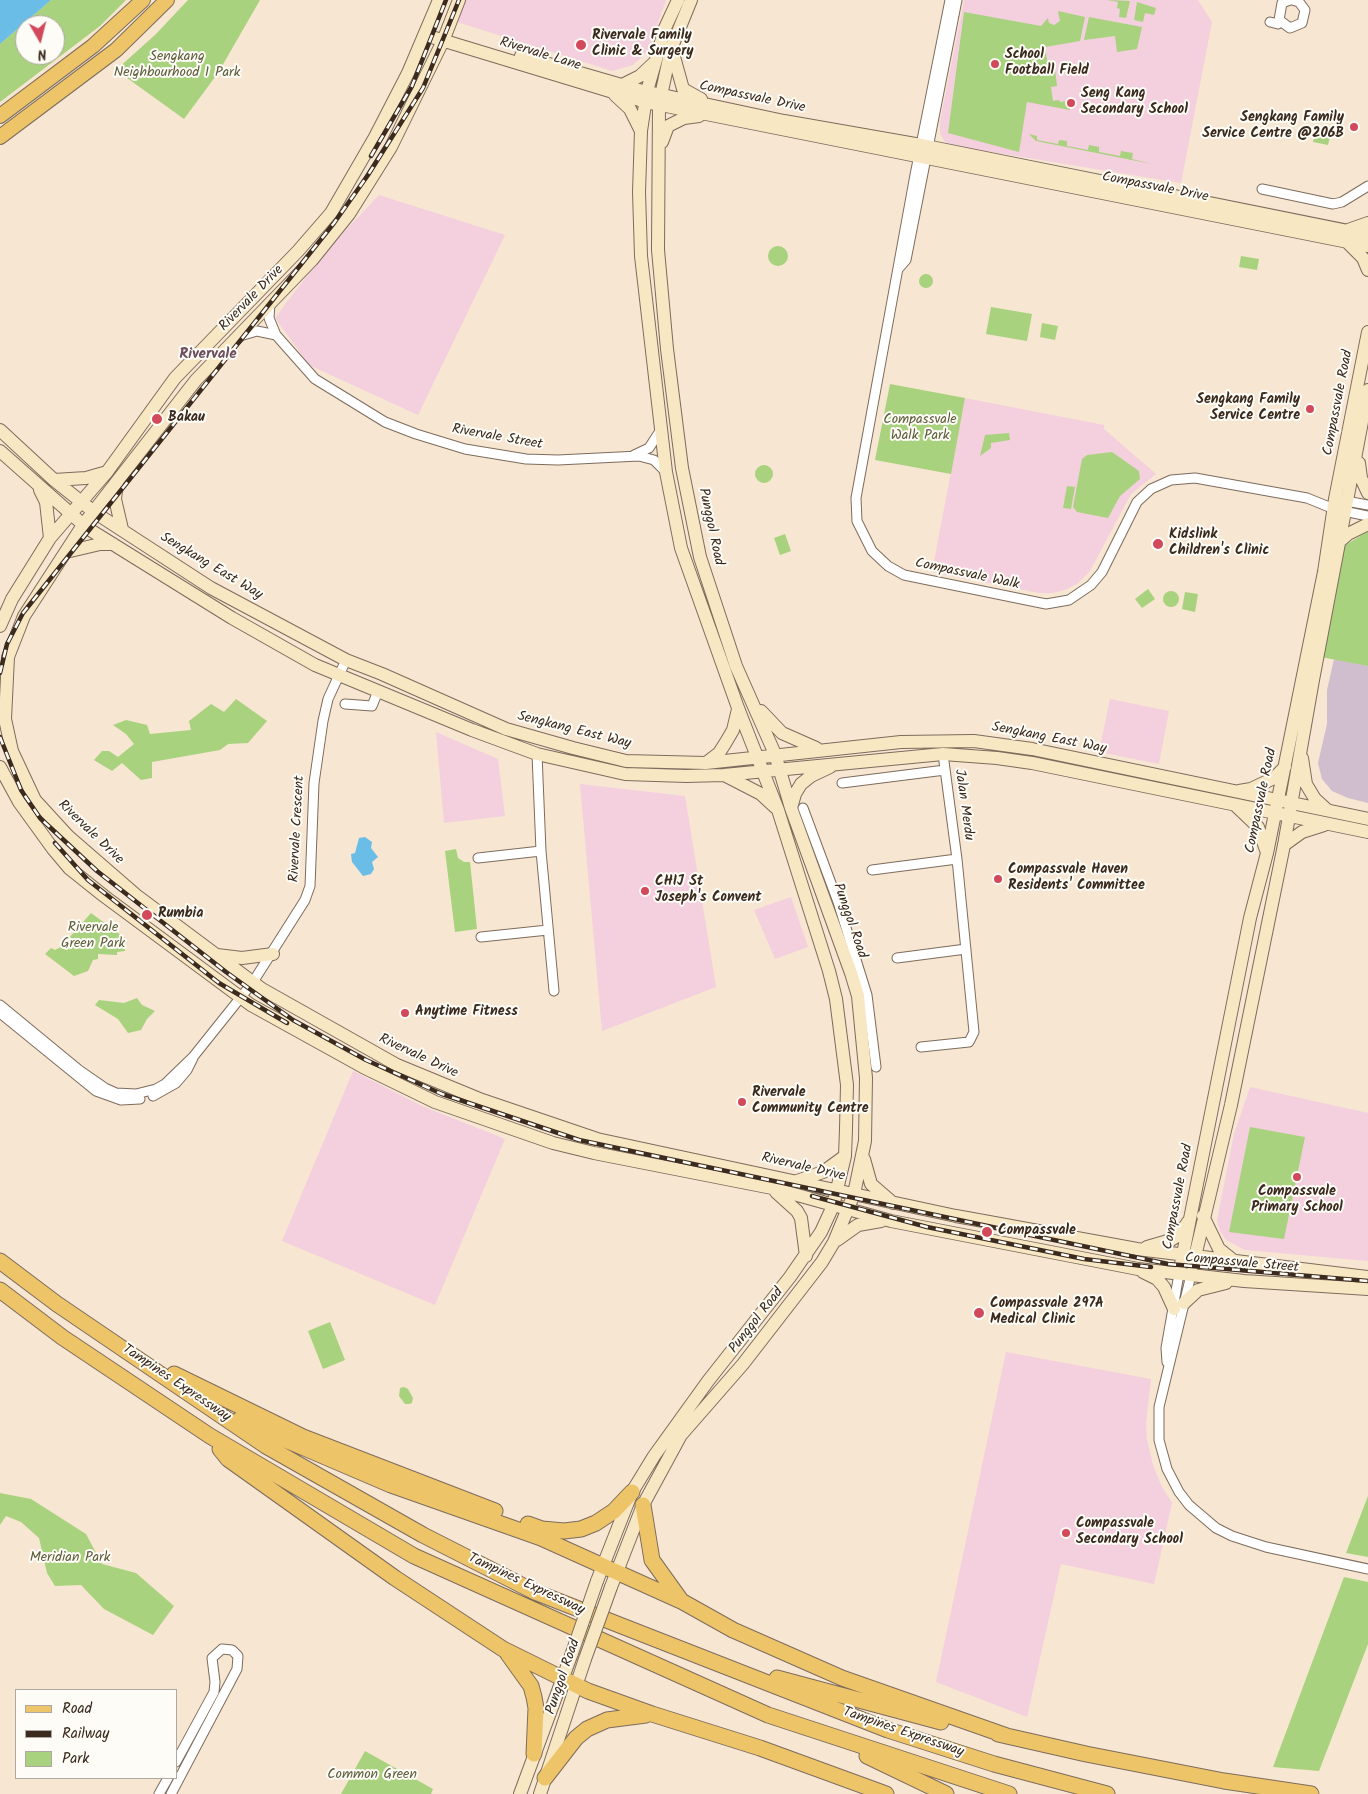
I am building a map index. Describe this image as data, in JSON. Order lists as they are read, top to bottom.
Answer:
{
  "streets": {
    "highway": ["Tampines Expressway"],
    "main road": [
      "Rivervale Lane",
      "Compassvale Drive",
      "Rivervale Drive",
      "Compassvale Road",
      "Punggol Road",
      "Sengkang East Way",
      "Compassvale Street"
    ],
    "street": [
      "Rivervale Street",
      "Compassvale Walk",
      "Jalan Merdu",
      "Rivervale Crescent"
    ]
  },
  "crossings": [
    ["Rivervale Lane", "Compassvale Drive"],
    ["Rivervale Lane", "Rivervale Drive"],
    ["Rivervale Lane", "Punggol Road"],
    ["Compassvale Drive", "Punggol Road"],
    ["Compassvale Drive", "Compassvale Walk"],
    ["Rivervale Drive", "Rivervale Street"],
    ["Rivervale Drive", "Punggol Road"],
    ["Rivervale Drive", "Sengkang East Way"],
    ["Rivervale Drive", "Rivervale Crescent"],
    ["Rivervale Drive", "Compassvale Street"],
    ["Compassvale Road", "Sengkang East Way"],
    ["Compassvale Road", "Compassvale Walk"],
    ["Compassvale Road", "Compassvale Street"],
    ["Rivervale Street", "Punggol Road"],
    ["Punggol Road", "Sengkang East Way"],
    ["Punggol Road", "Compassvale Street"],
    ["Sengkang East Way", "Jalan Merdu"],
    ["Sengkang East Way", "Rivervale Crescent"]
  ],
  "districts": ["Rivervale"],
  "parks": [
    "Sengkang Neighbourhood 1 Park",
    "Compassvale Walk Park",
    "Rivervale Green Park",
    "Meridian Park",
    "Common Green"
  ],
  "places": [
    "Rivervale Family Clinic & Surgery",
    "School Football Field",
    "Seng Kang Secondary School",
    "Sengkang Family Service Centre @206B",
    "Sengkang Family Service Centre",
    "Bakau",
    "Kidslink Children's Clinic",
    "Compassvale Haven Residents' Committee",
    "CHIJ St Joseph's Convent",
    "Rumbia",
    "Anytime Fitness",
    "Rivervale Community Centre",
    "Compassvale Primary School",
    "Compassvale",
    "Compassvale 297A Medical Clinic",
    "Compassvale Secondary School"
  ],
  "legend": ["Road", "Railway", "Park"],
  "north": "bottom"
}
